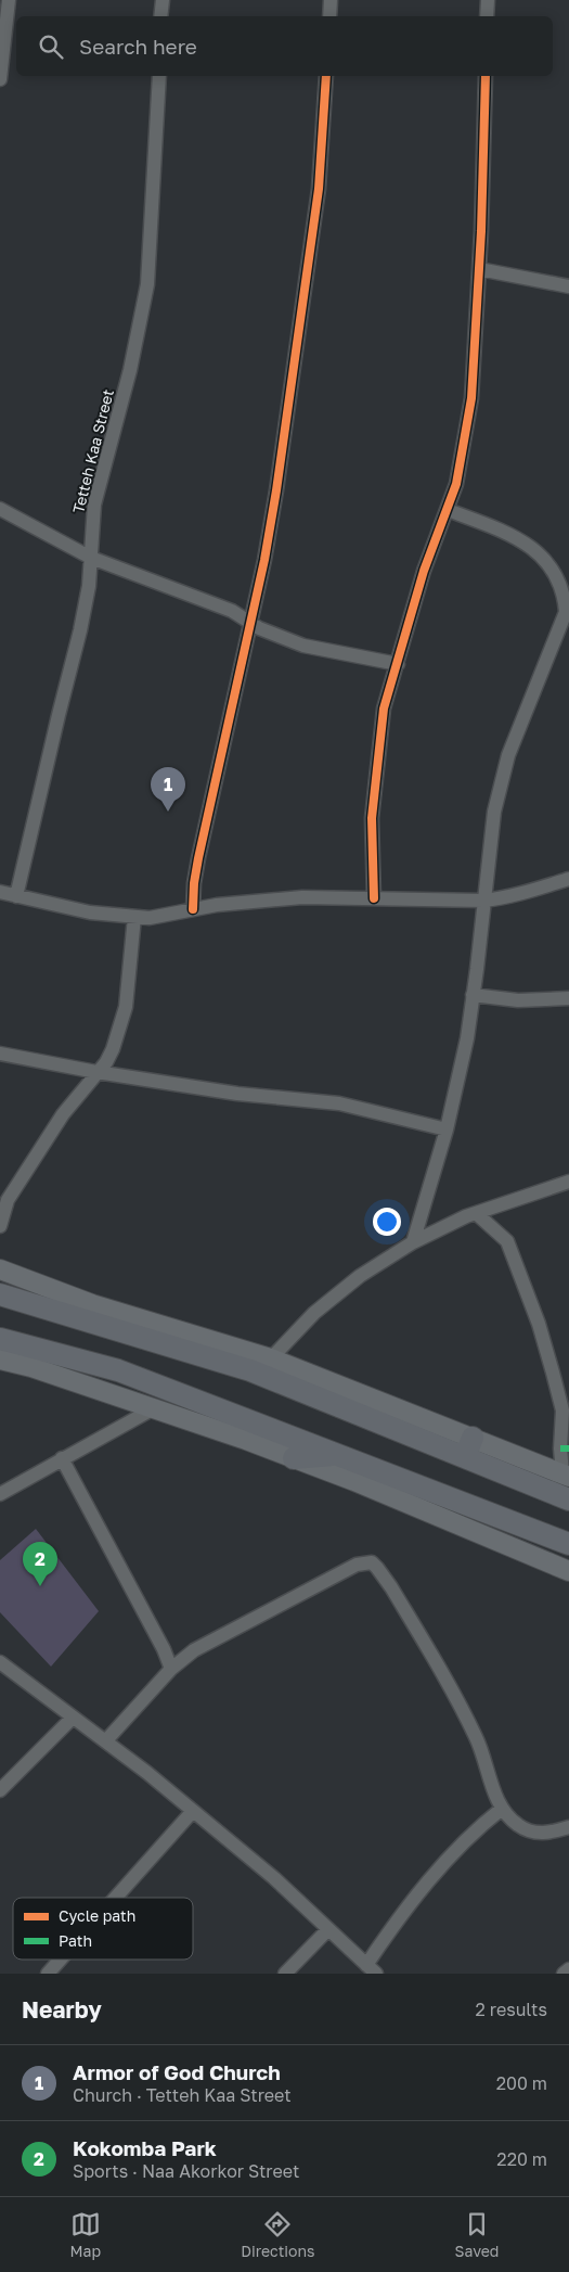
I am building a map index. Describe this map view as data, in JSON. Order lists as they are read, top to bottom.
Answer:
{
  "streets": {
    "street": ["Tetteh Kaa Street"]
  },
  "legend": ["Cycle path", "Path"],
  "page": {
    "search": "Search here",
    "pins": ["1", "2"],
    "heading": ["Nearby", "2 results"],
    "list": [
      {
        "mark": "1",
        "name": "Armor of God Church",
        "note": "Church · Tetteh Kaa Street",
        "value": "200 m"
      },
      {
        "mark": "2",
        "name": "Kokomba Park",
        "note": "Sports · Naa Akorkor Street",
        "value": "220 m"
      }
    ],
    "nav": ["Map", "Directions", "Saved"]
  }
}
